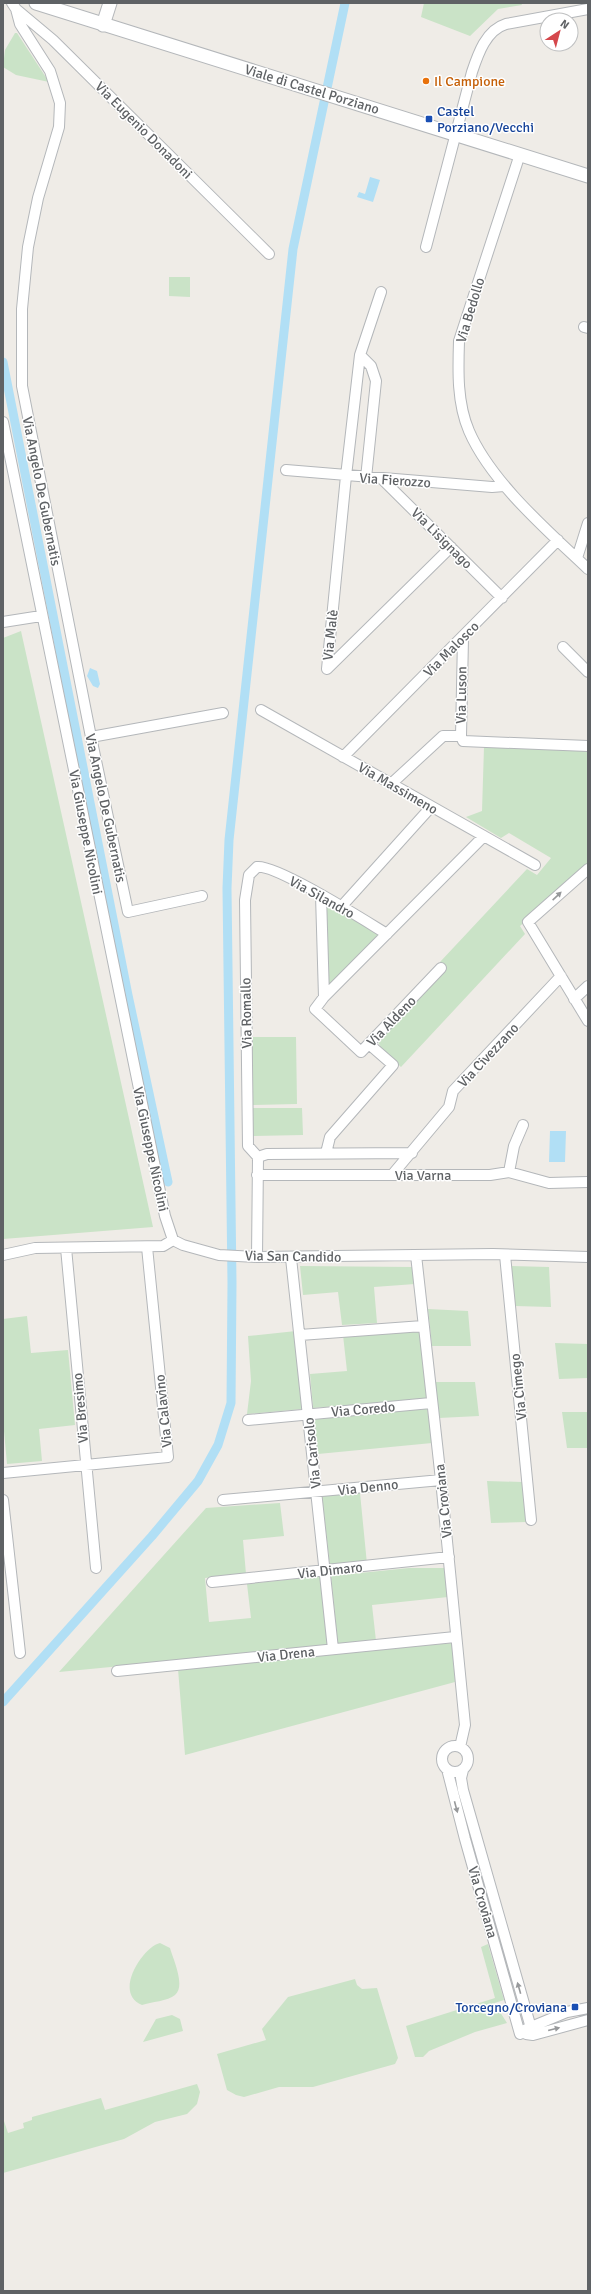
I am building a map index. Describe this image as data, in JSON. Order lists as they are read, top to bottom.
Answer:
{
  "streets": {
    "street": [
      "Viale di Castel Porziano",
      "Via Eugenio Donadoni",
      "Via Bedollo",
      "Via Fierozzo",
      "Via Angelo De Gubernatis",
      "Via Lisignago",
      "Via Malè",
      "Via Malosco",
      "Via Luson",
      "Via Massimeno",
      "Via Giuseppe Nicolini",
      "Via Silandro",
      "Via Romallo",
      "Via Aldeno",
      "Via Civezzano",
      "Via Varna",
      "Via San Candido",
      "Via Cimego",
      "Via Bresimo",
      "Via Coredo",
      "Via Calavino",
      "Via Carisolo",
      "Via Denno",
      "Via Croviana",
      "Via Dimaro",
      "Via Drena"
    ]
  },
  "crossings": [
    ["Viale di Castel Porziano", "Via Bedollo"],
    ["Via Eugenio Donadoni", "Via Angelo De Gubernatis"],
    ["Via Bedollo", "Via Fierozzo"],
    ["Via Bedollo", "Via Malosco"],
    ["Via Fierozzo", "Via Lisignago"],
    ["Via Fierozzo", "Via Malè"],
    ["Via Lisignago", "Via Malè"],
    ["Via Lisignago", "Via Malosco"],
    ["Via Malosco", "Via Luson"],
    ["Via Malosco", "Via Massimeno"],
    ["Via Luson", "Via Massimeno"],
    ["Via Giuseppe Nicolini", "Via San Candido"],
    ["Via Silandro", "Via Romallo"],
    ["Via Civezzano", "Via Varna"],
    ["Via San Candido", "Via Cimego"],
    ["Via San Candido", "Via Carisolo"],
    ["Via San Candido", "Via Croviana"],
    ["Via Bresimo", "Via Calavino"],
    ["Via Coredo", "Via Carisolo"],
    ["Via Coredo", "Via Croviana"],
    ["Via Carisolo", "Via Denno"],
    ["Via Carisolo", "Via Dimaro"],
    ["Via Carisolo", "Via Drena"],
    ["Via Denno", "Via Croviana"],
    ["Via Croviana", "Via Dimaro"],
    ["Via Croviana", "Via Drena"]
  ],
  "places": {
    "other": ["Il Campione"],
    "transit": ["Castel Porziano/Vecchi", "Torcegno/Croviana"]
  },
  "north": "top right"
}
